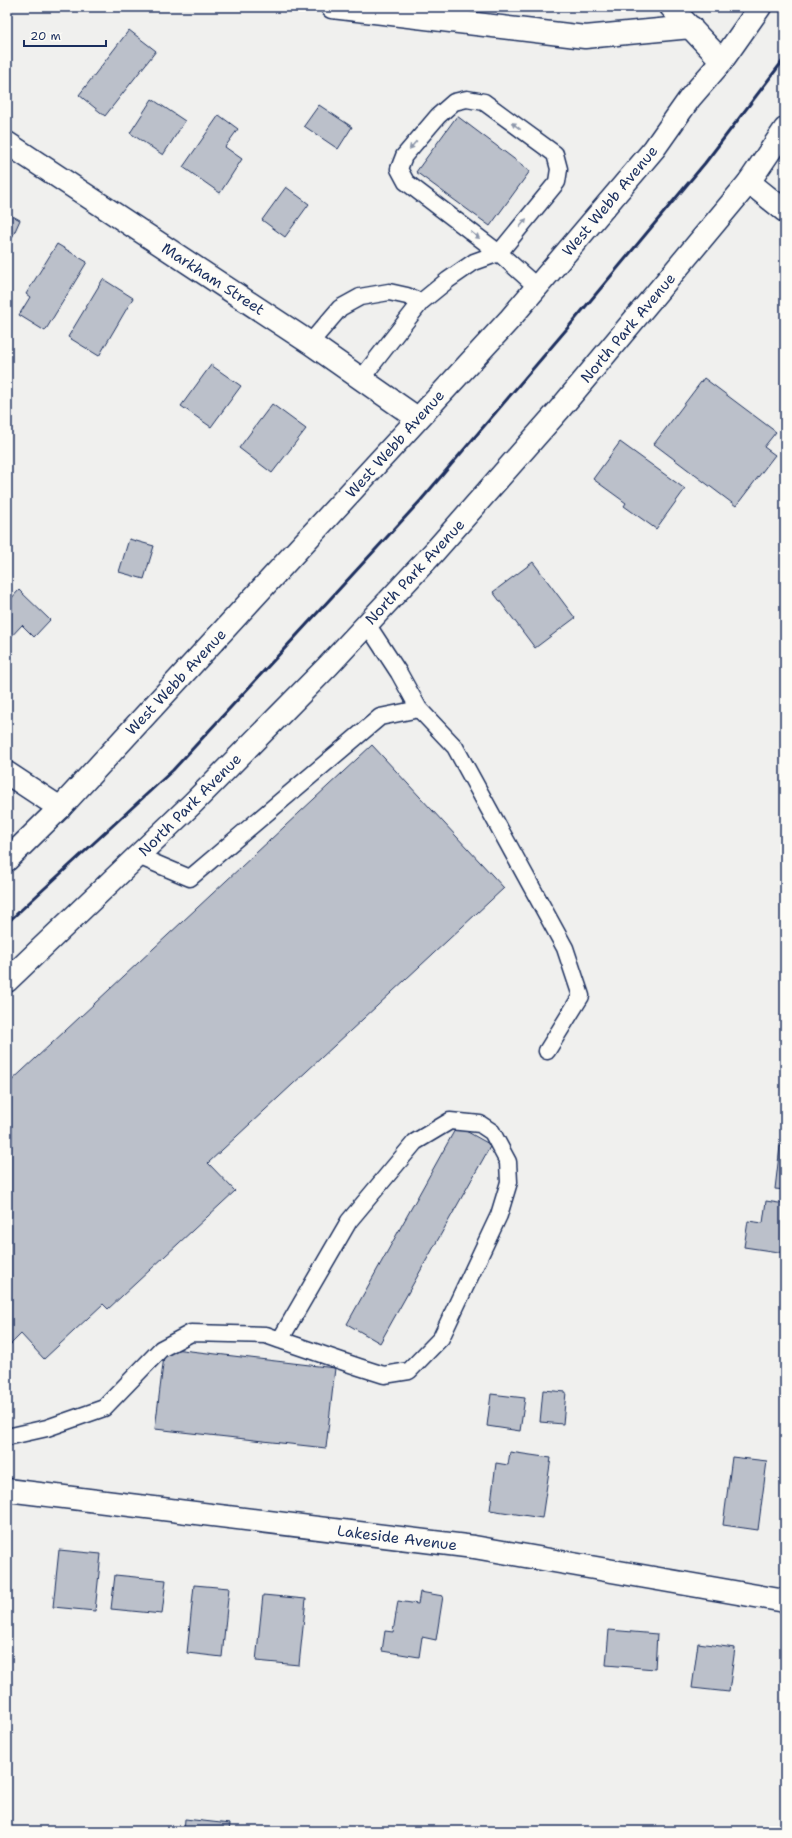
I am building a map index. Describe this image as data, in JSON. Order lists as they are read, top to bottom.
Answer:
{
  "streets": {
    "main road": [
      "West Webb Avenue",
      "Markham Street",
      "North Park Avenue",
      "Lakeside Avenue"
    ]
  },
  "crossings": [
    ["West Webb Avenue", "Markham Street"]
  ],
  "scale_bar": "20 m"
}
